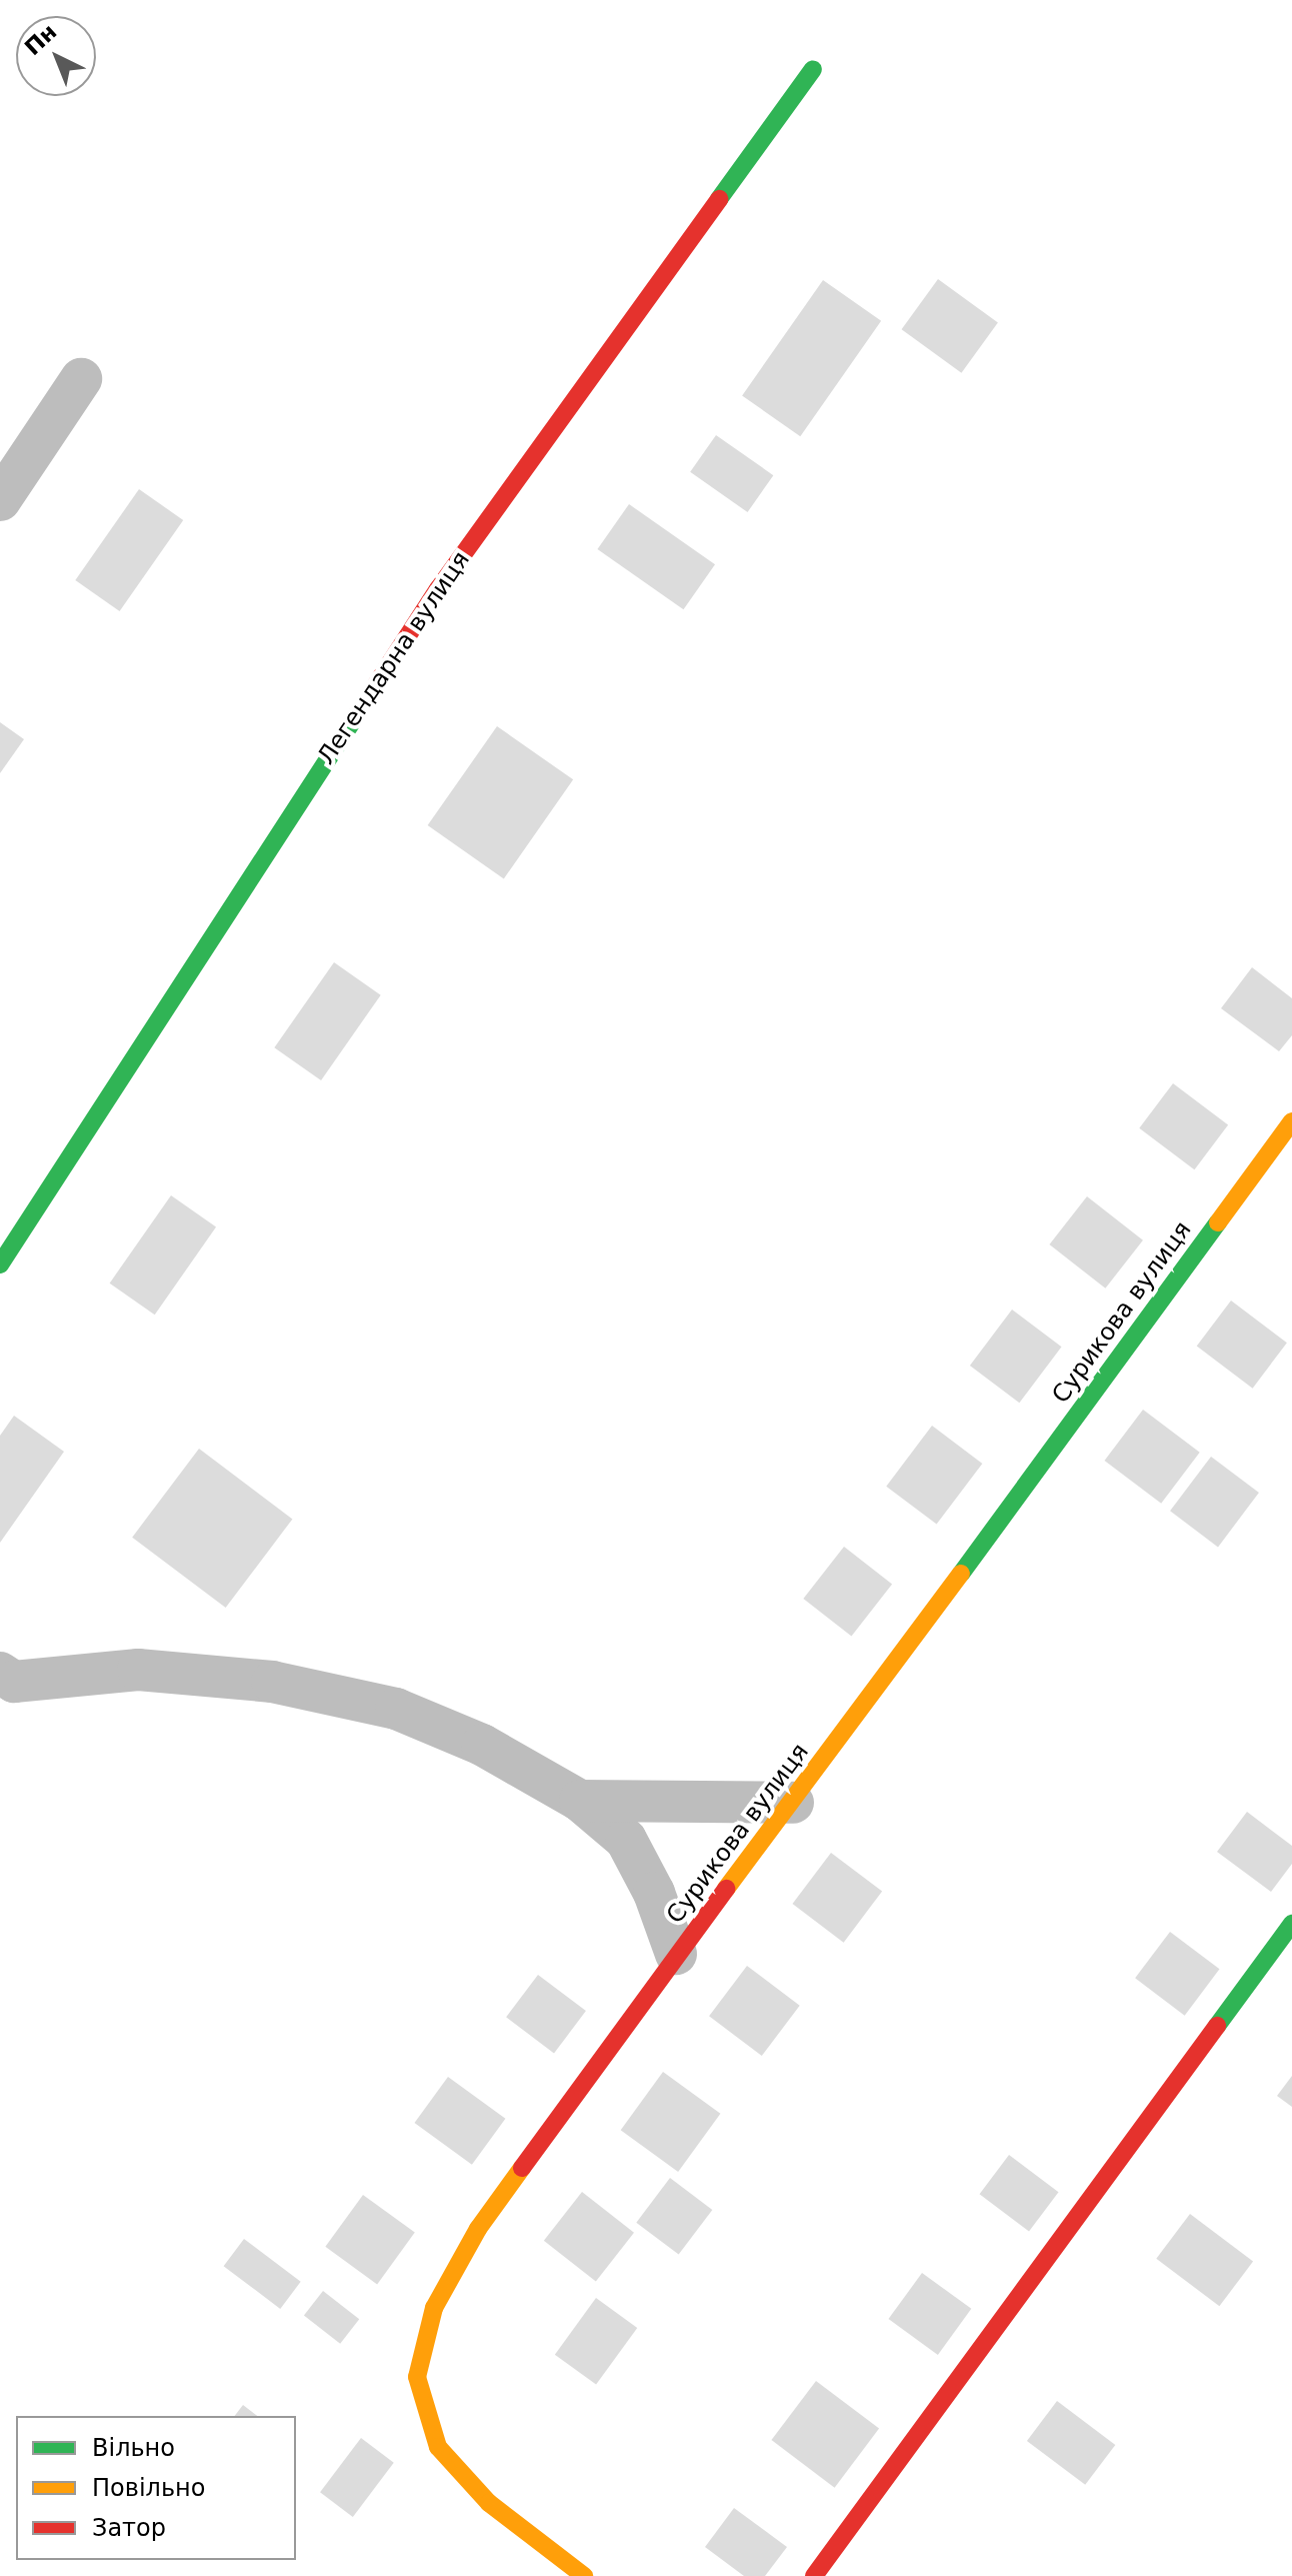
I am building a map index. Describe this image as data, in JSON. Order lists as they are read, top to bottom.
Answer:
{
  "streets": {
    "street": ["Легендарна вулиця", "Сурикова вулиця"]
  },
  "legend": ["Вільно", "Повільно", "Затор"],
  "north": "top left"
}
